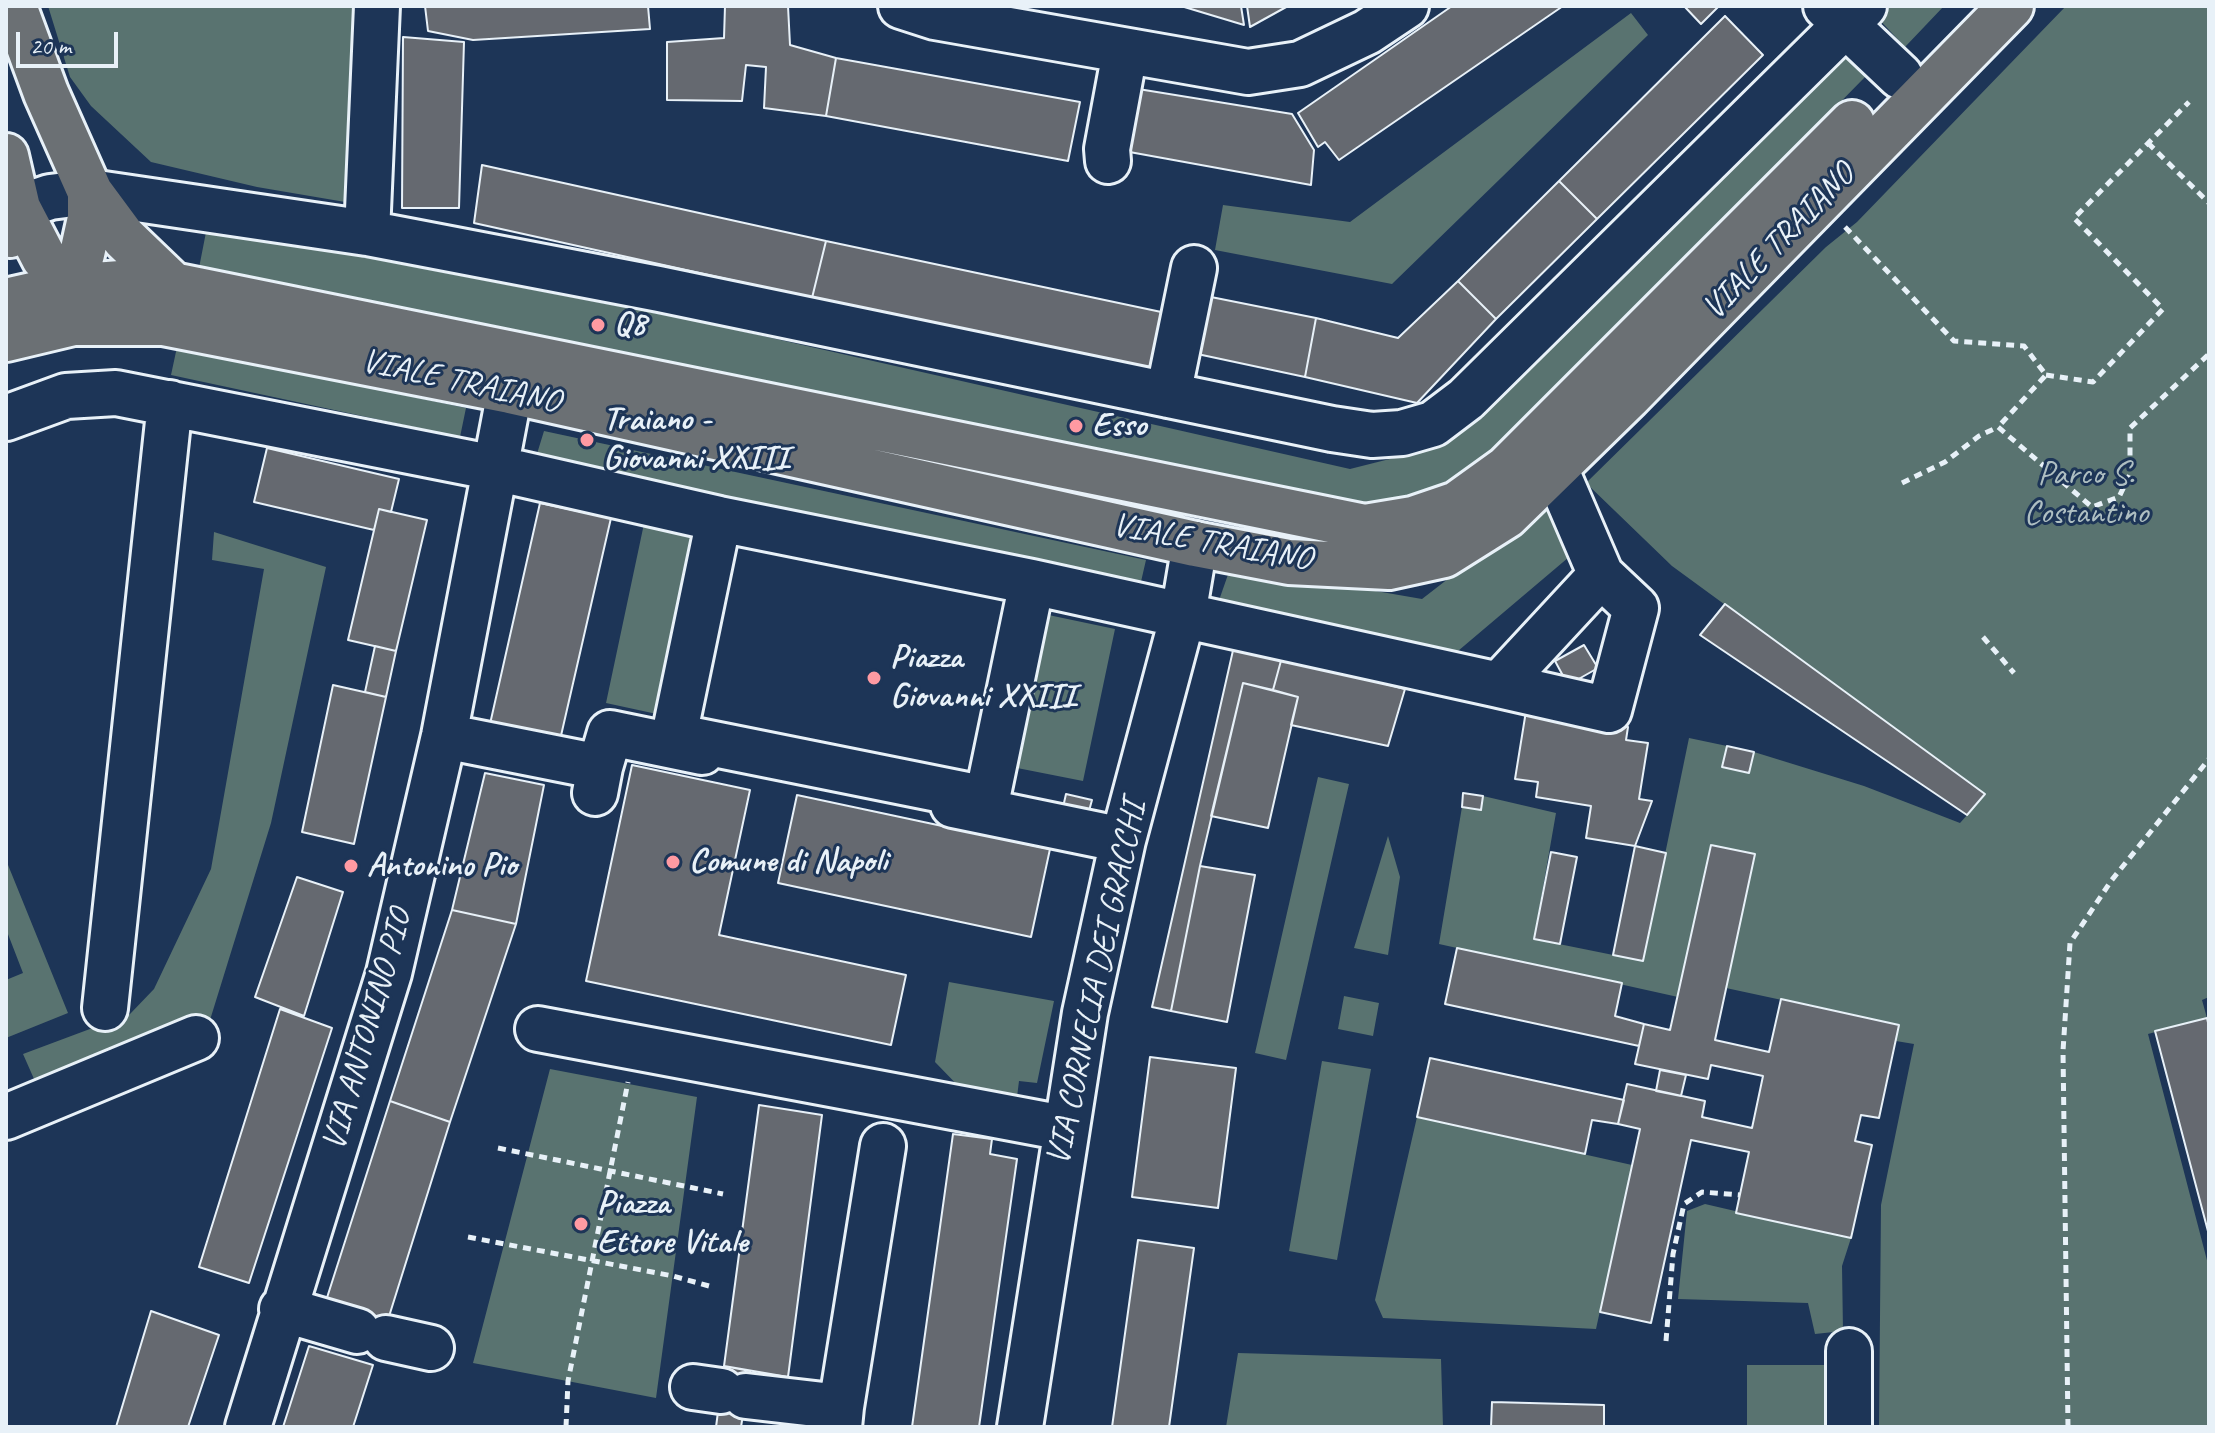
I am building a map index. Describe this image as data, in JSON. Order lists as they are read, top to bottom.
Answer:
{
  "streets": {
    "main road": ["VIALE TRAIANO"],
    "street": ["VIA CORNELIA DEI GRACCHI", "VIA ANTONINO PIO"]
  },
  "crossings": [
    ["VIALE TRAIANO", "VIA CORNELIA DEI GRACCHI"],
    ["VIALE TRAIANO", "VIA ANTONINO PIO"]
  ],
  "parks": ["Parco S. Costantino"],
  "places": [
    "Q8",
    "Esso",
    "Traiano - Giovanni XXIII",
    "Piazza Giovanni XXIII",
    "Comune di Napoli",
    "Antonino Pio",
    "Piazza Ettore Vitale"
  ],
  "scale_bar": "20 m"
}
